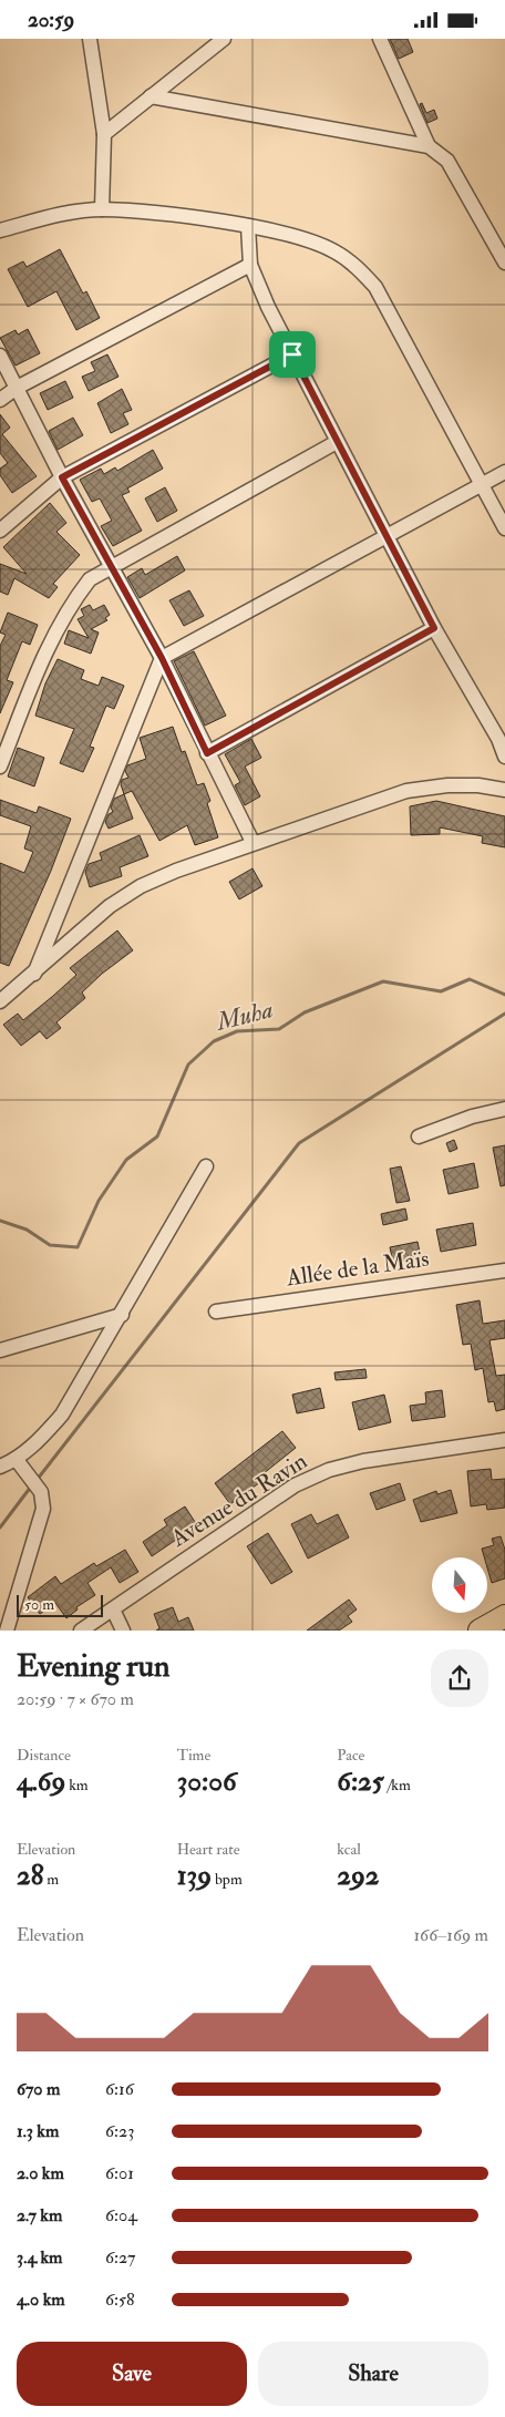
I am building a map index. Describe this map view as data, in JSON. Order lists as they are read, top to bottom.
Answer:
{
  "streets": {
    "street": ["Allée de la Maïs", "Avenue du Ravin"]
  },
  "water": ["Muha"],
  "scale_bar": "50 m",
  "north": "bottom",
  "page": {
    "status": "20:59",
    "scale": "50 m",
    "heading": ["Evening run", "20:59 · 7 × 670 m"],
    "stats": [
      ["Distance", "4.69 km"],
      ["Time", "30:06"],
      ["Pace", "6:25 /km"],
      ["Elevation", "28 m"],
      ["Heart rate", "139 bpm"],
      ["kcal", "292"]
    ],
    "chart": ["Elevation", "166–169 m"],
    "list": [
      {
        "name": "670 m",
        "note": "6:16"
      },
      {
        "name": "1.3 km",
        "note": "6:23"
      },
      {
        "name": "2.0 km",
        "note": "6:01"
      },
      {
        "name": "2.7 km",
        "note": "6:04"
      },
      {
        "name": "3.4 km",
        "note": "6:27"
      },
      {
        "name": "4.0 km",
        "note": "6:58"
      }
    ],
    "buttons": ["Save", "Share"]
  }
}
